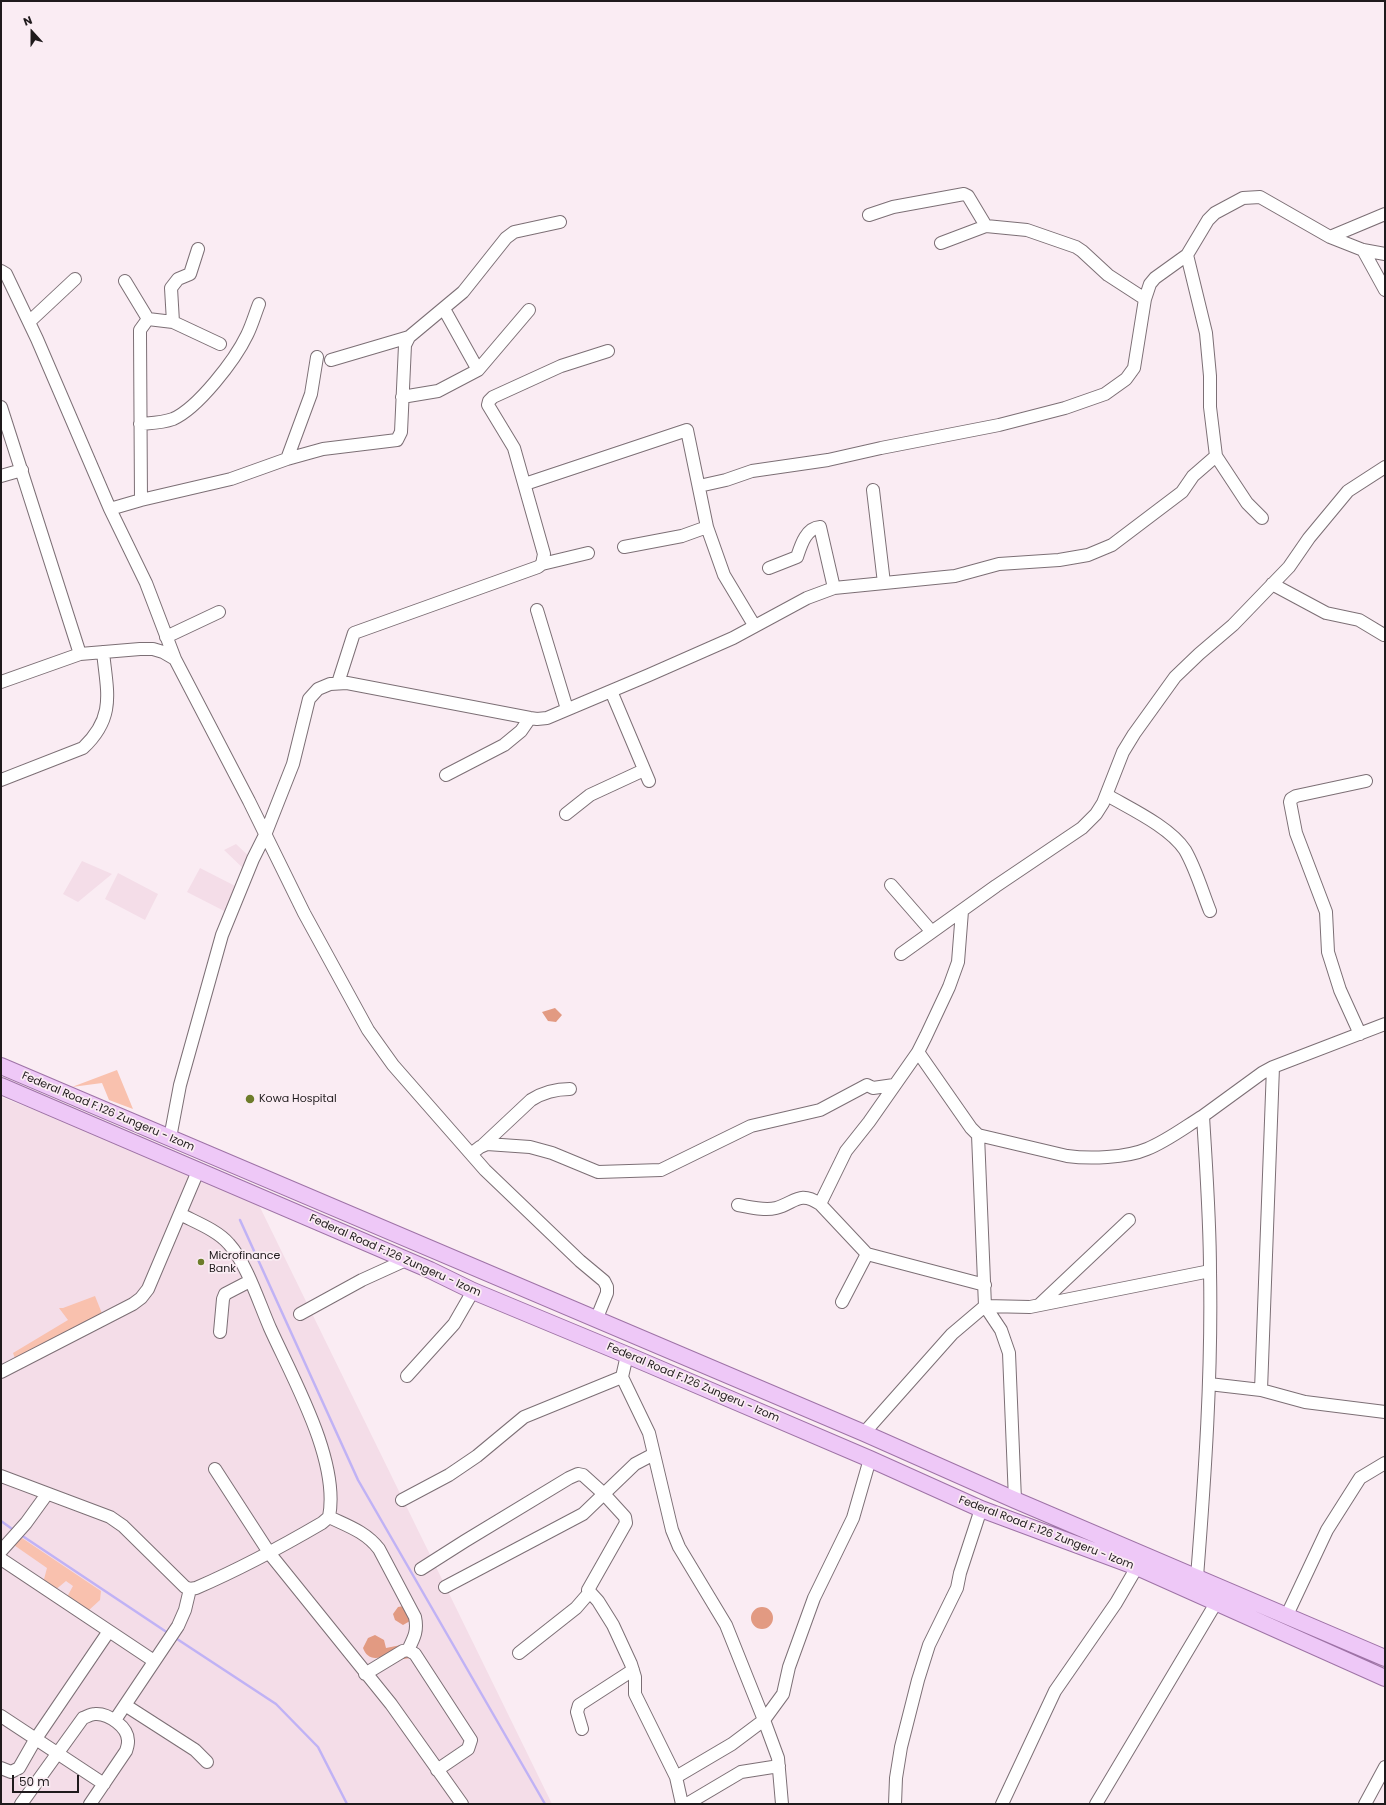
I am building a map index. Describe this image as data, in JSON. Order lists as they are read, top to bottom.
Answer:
{
  "streets": {
    "main road": ["Federal Road F.126 Zungeru - Izom"]
  },
  "places": ["Kowa Hospital", "Microfinance Bank"],
  "scale_bar": "50 m",
  "north": "top"
}
